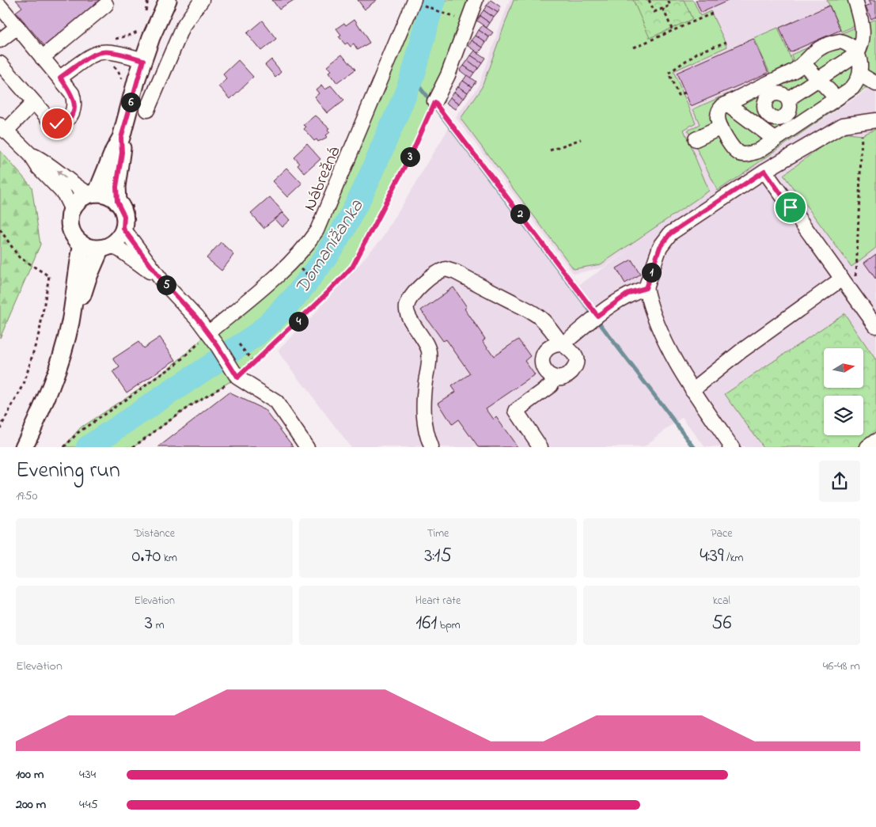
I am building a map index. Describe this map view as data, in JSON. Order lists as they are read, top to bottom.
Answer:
{
  "streets": {
    "street": ["Nábrežná"]
  },
  "water": ["Domanižanka"],
  "north": "right",
  "page": {
    "pins": [
      "6",
      "3",
      "2",
      "1",
      "5",
      "4"
    ],
    "heading": ["Evening run", "19:50"],
    "stats": [
      ["Distance", "0.70 km"],
      ["Time", "3:15"],
      ["Pace", "4:39 /km"],
      ["Elevation", "3 m"],
      ["Heart rate", "161 bpm"],
      ["kcal", "56"]
    ],
    "chart": ["Elevation", "46–48 m"],
    "list": [
      {
        "name": "100 m",
        "note": "4:34"
      },
      {
        "name": "200 m",
        "note": "4:45"
      }
    ]
  }
}
